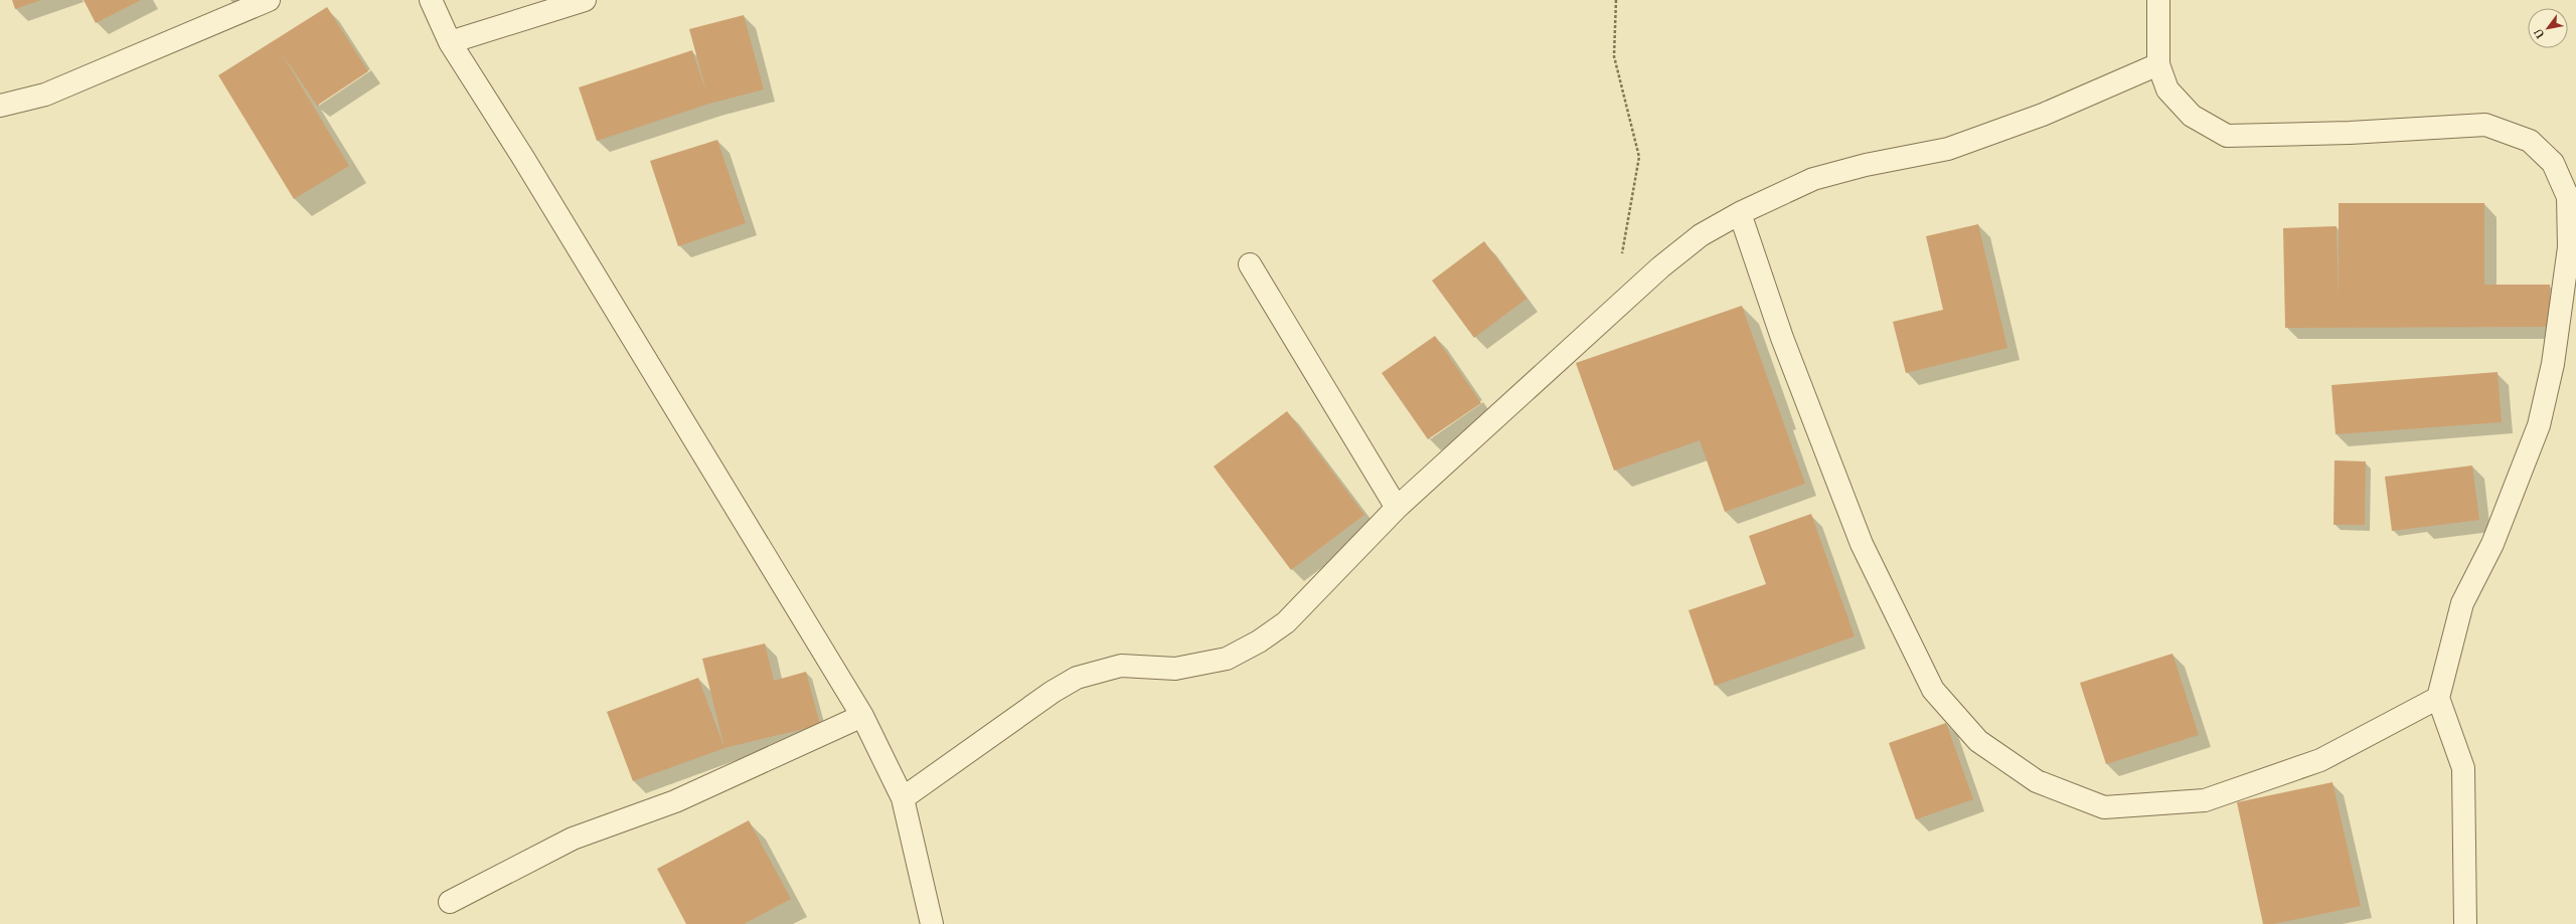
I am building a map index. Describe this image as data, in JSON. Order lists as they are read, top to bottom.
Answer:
{
  "north": "bottom left"
}
